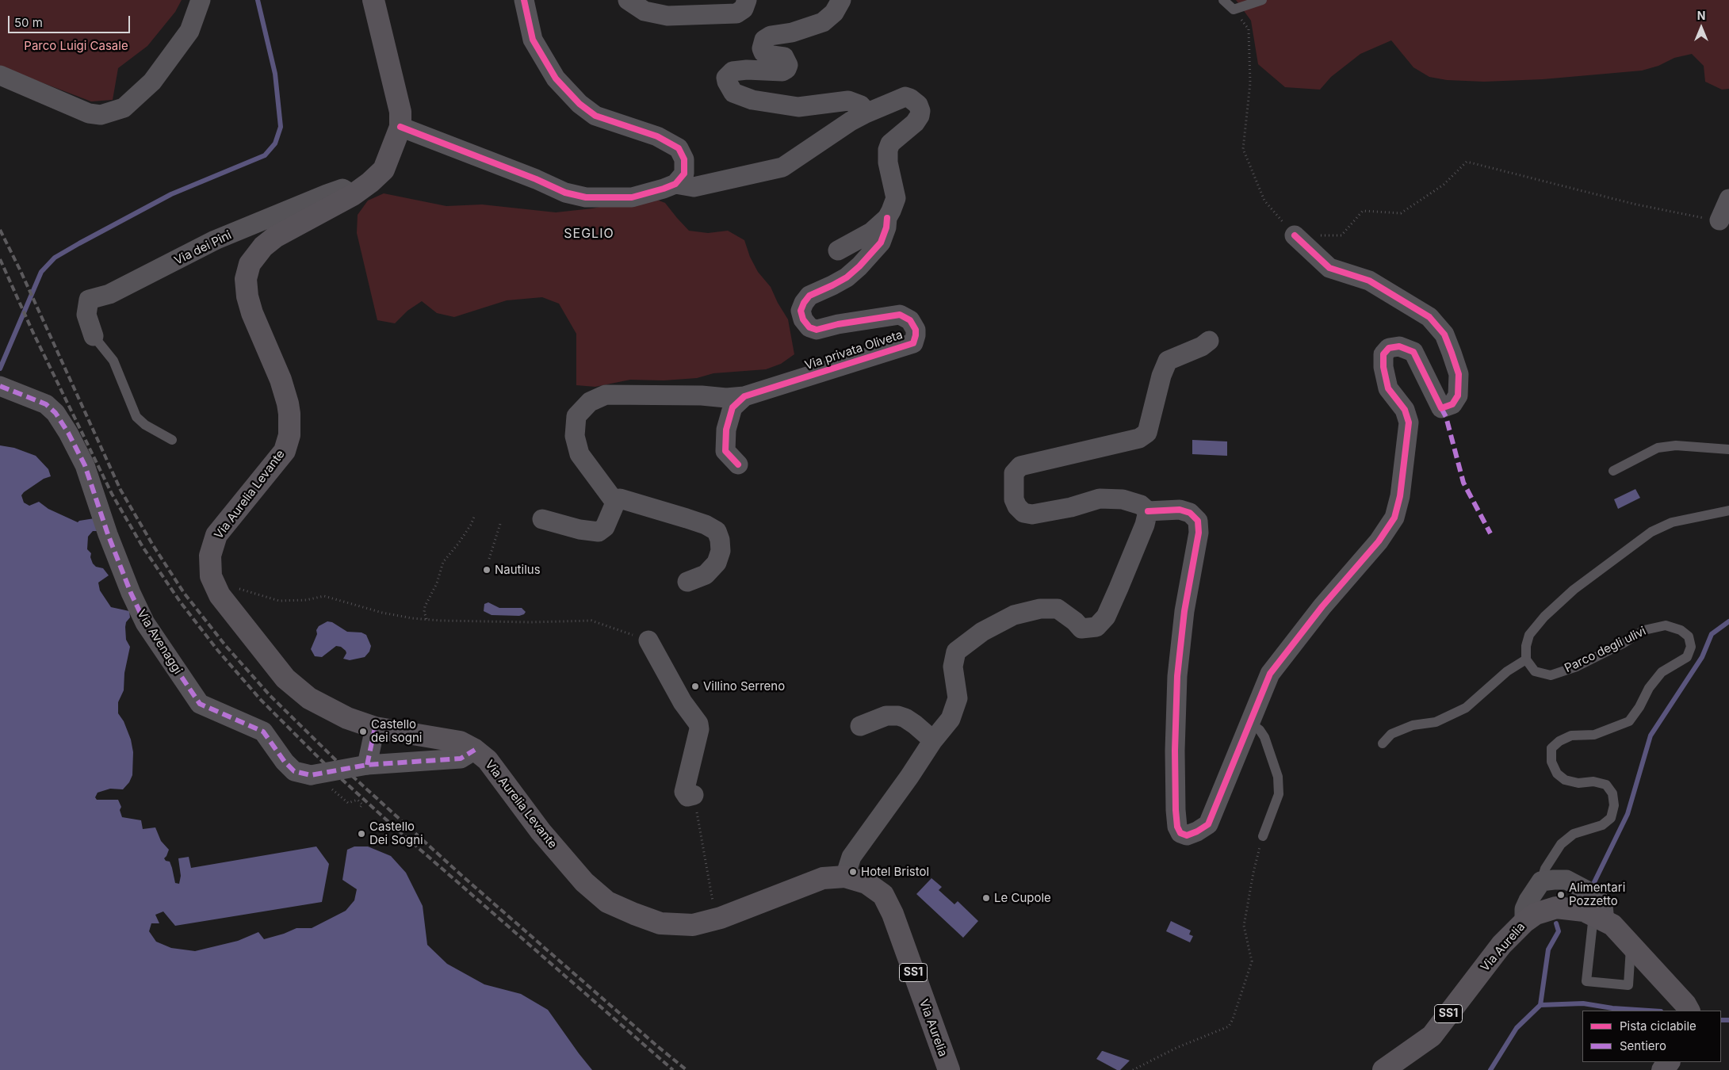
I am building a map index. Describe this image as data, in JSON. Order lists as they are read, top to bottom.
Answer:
{
  "streets": {
    "main road": ["Via Aurelia Levante", "Via Aurelia", "SS1"],
    "street": [
      "Via dei Pini",
      "Via privata Oliveta",
      "Via Avenaggi",
      "Parco degli ulivi"
    ]
  },
  "crossings": [
    ["Via dei Pini", "Via Aurelia Levante"],
    ["Via Aurelia Levante", "Via Avenaggi"],
    ["Via Aurelia Levante", "Via Aurelia"],
    ["Parco degli ulivi", "Via Aurelia"]
  ],
  "districts": ["SEGLIO"],
  "parks": ["Parco Luigi Casale"],
  "places": [
    "Nautilus",
    "Villino Serreno",
    "Castello dei sogni",
    "Castello Dei Sogni",
    "Hotel Bristol",
    "Alimentari Pozzetto",
    "Le Cupole"
  ],
  "legend": ["Pista ciclabile", "Sentiero"],
  "scale_bar": "50 m",
  "north": "top"
}
